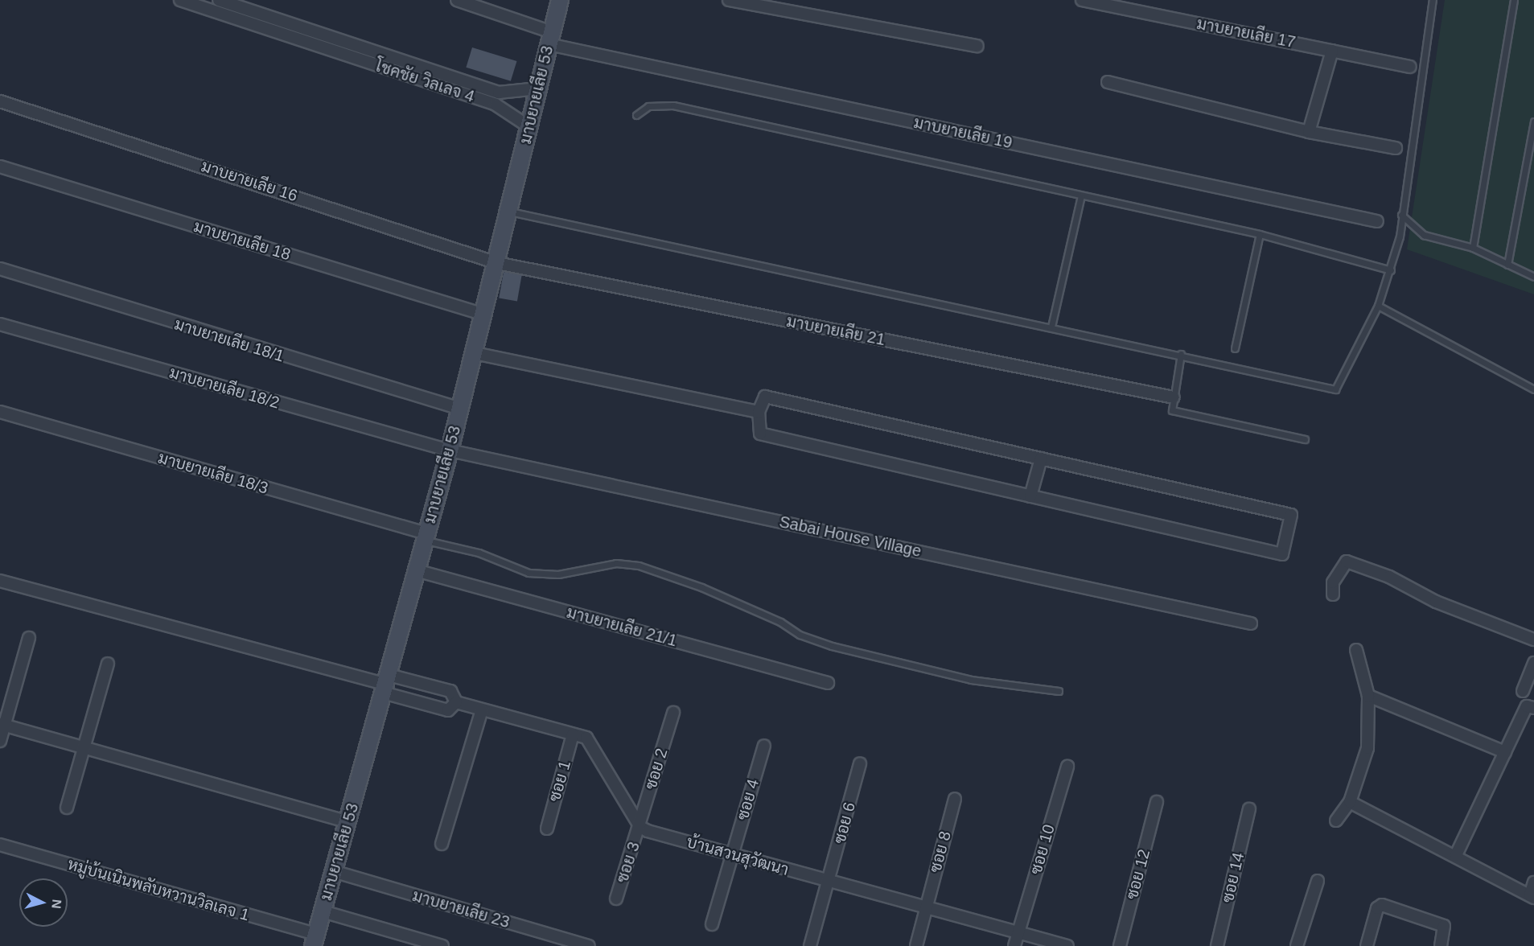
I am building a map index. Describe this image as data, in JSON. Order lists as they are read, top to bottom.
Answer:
{
  "streets": {
    "street": [
      "มาบยายเลีย 17",
      "โชคชัย วิลเลจ 4",
      "มาบยายเลีย 53",
      "มาบยายเลีย 19",
      "มาบยายเลีย 16",
      "มาบยายเลีย 18",
      "มาบยายเลีย 21",
      "มาบยายเลีย 18/1",
      "มาบยายเลีย 18/2",
      "มาบยายเลีย 18/3",
      "Sabai House Village",
      "มาบยายเลีย 21/1",
      "ซอย 2",
      "ซอย 1",
      "ซอย 4",
      "ซอย 6",
      "ซอย 10",
      "ซอย 8",
      "บ้านสวนสุวัฒนา",
      "ซอย 3",
      "ซอย 12",
      "ซอย 14",
      "หมู่บ้นเนินพลับหวานวิลเลจ 1",
      "มาบยายเลีย 23"
    ]
  },
  "crossings": [
    ["โชคชัย วิลเลจ 4", "มาบยายเลีย 53"],
    ["มาบยายเลีย 53", "มาบยายเลีย 19"],
    ["มาบยายเลีย 53", "มาบยายเลีย 16"],
    ["มาบยายเลีย 53", "มาบยายเลีย 18"],
    ["มาบยายเลีย 53", "มาบยายเลีย 21"],
    ["มาบยายเลีย 53", "มาบยายเลีย 18/1"],
    ["มาบยายเลีย 53", "มาบยายเลีย 18/2"],
    ["มาบยายเลีย 53", "มาบยายเลีย 18/3"],
    ["มาบยายเลีย 53", "Sabai House Village"],
    ["มาบยายเลีย 53", "มาบยายเลีย 21/1"],
    ["มาบยายเลีย 53", "หมู่บ้นเนินพลับหวานวิลเลจ 1"],
    ["มาบยายเลีย 53", "มาบยายเลีย 23"],
    ["มาบยายเลีย 16", "มาบยายเลีย 21"],
    ["มาบยายเลีย 18/2", "Sabai House Village"],
    ["ซอย 2", "บ้านสวนสุวัฒนา"],
    ["ซอย 2", "ซอย 3"],
    ["ซอย 4", "บ้านสวนสุวัฒนา"],
    ["ซอย 6", "บ้านสวนสุวัฒนา"],
    ["ซอย 10", "บ้านสวนสุวัฒนา"],
    ["ซอย 8", "บ้านสวนสุวัฒนา"],
    ["บ้านสวนสุวัฒนา", "ซอย 3"]
  ],
  "north": "right"
}
